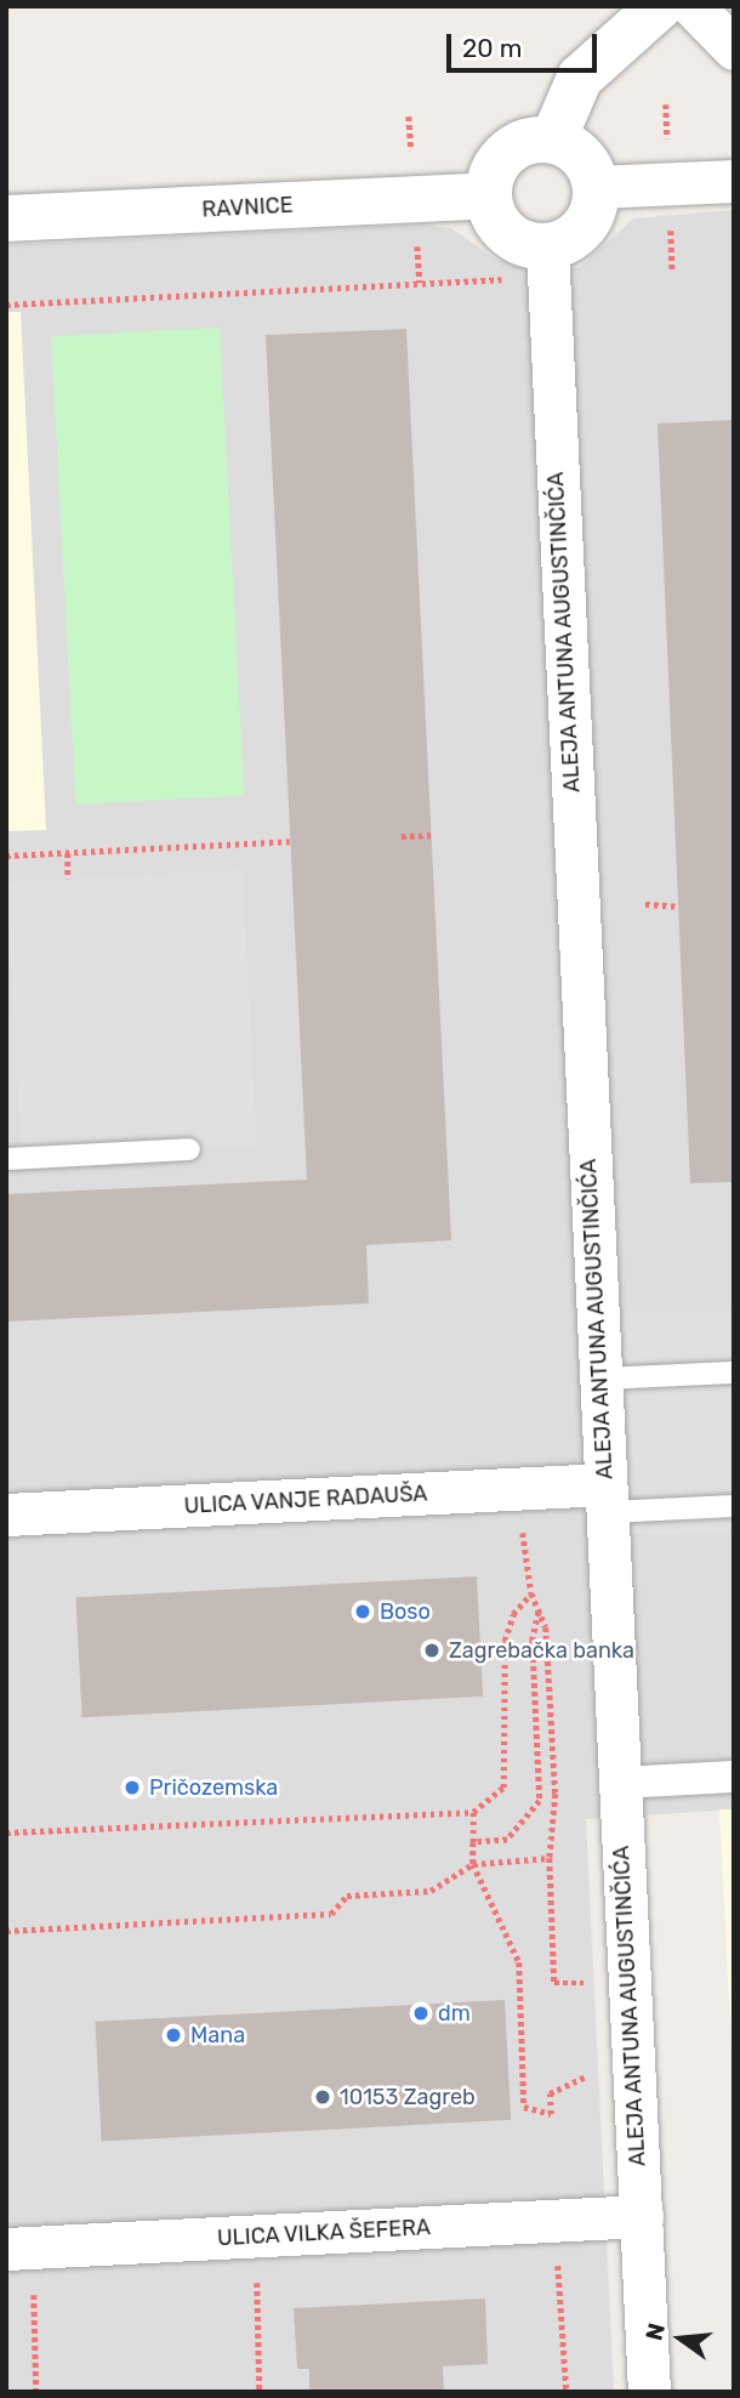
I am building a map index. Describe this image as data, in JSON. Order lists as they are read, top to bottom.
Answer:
{
  "streets": {
    "street": [
      "RAVNICE",
      "ALEJA ANTUNA AUGUSTINČIĆA",
      "ULICA VANJE RADAUŠA",
      "ULICA VILKA ŠEFERA"
    ]
  },
  "crossings": [
    ["RAVNICE", "ALEJA ANTUNA AUGUSTINČIĆA"],
    ["ALEJA ANTUNA AUGUSTINČIĆA", "ULICA VANJE RADAUŠA"],
    ["ALEJA ANTUNA AUGUSTINČIĆA", "ULICA VILKA ŠEFERA"]
  ],
  "places": [
    "Boso",
    "Zagrebačka banka",
    "Pričozemska",
    "dm",
    "Mana",
    "10153 Zagreb"
  ],
  "scale_bar": "20 m",
  "north": "left"
}
